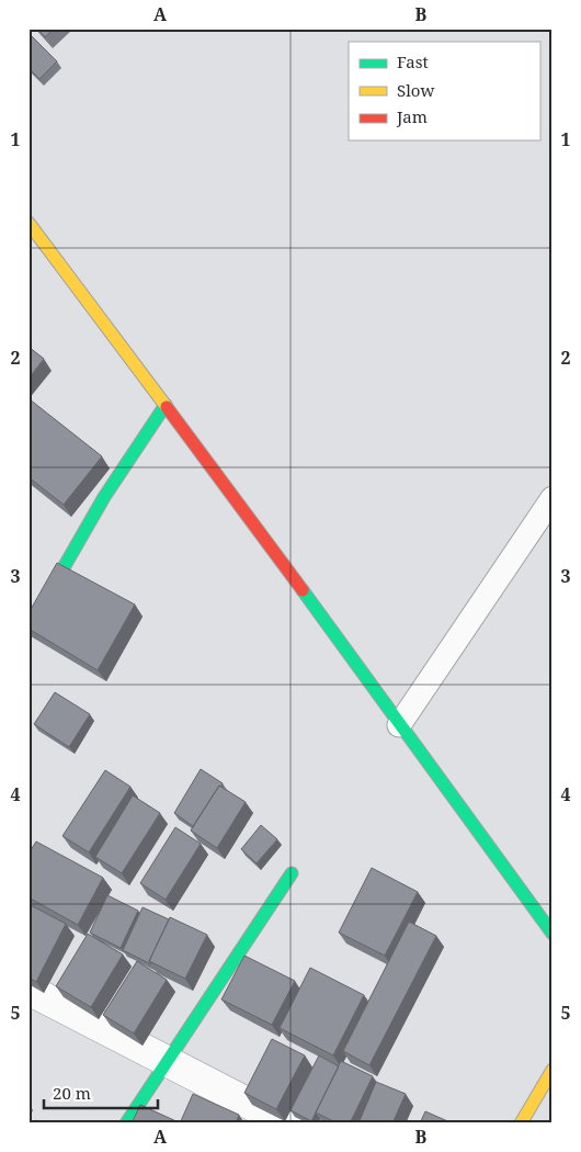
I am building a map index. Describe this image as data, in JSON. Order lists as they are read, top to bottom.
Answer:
{
  "legend": ["Fast", "Slow", "Jam"],
  "scale_bar": "20 m",
  "grid": {
    "columns": ["A", "B"],
    "rows": [
      "1",
      "2",
      "3",
      "4",
      "5"
    ]
  }
}
